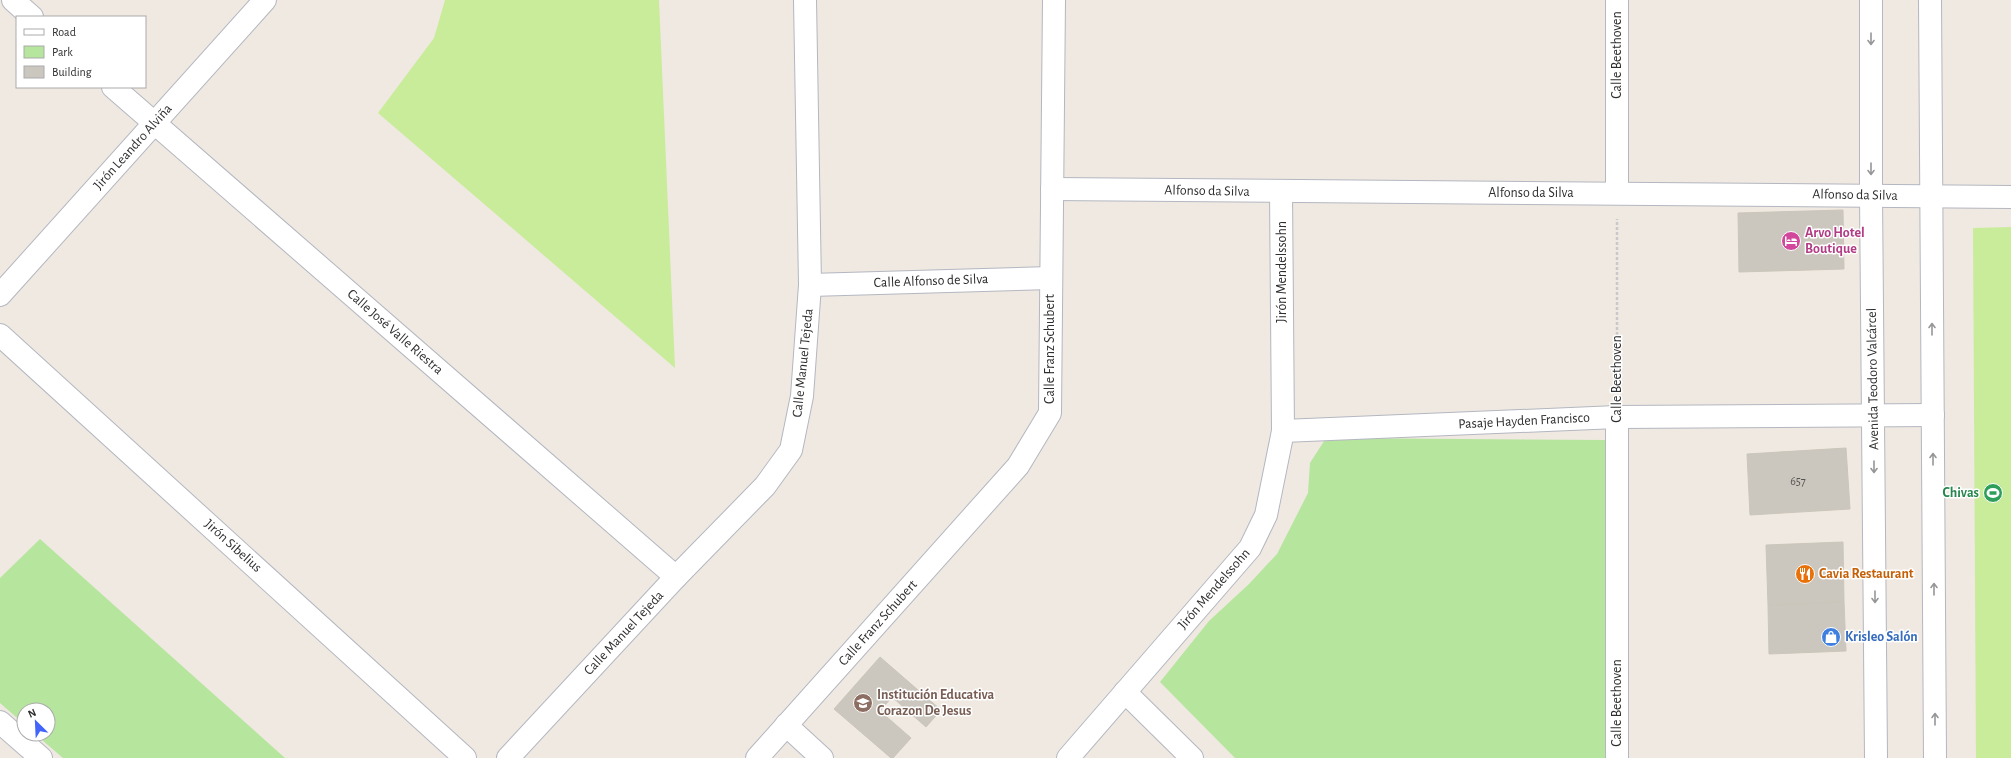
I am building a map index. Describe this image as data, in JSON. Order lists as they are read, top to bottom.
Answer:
{
  "streets": {
    "street": [
      "Calle Beethoven",
      "Jirón Leandro Alviña",
      "Alfonso da Silva",
      "Jirón Mendelssohn",
      "Calle Alfonso de Silva",
      "Calle José Valle Riestra",
      "Calle Franz Schubert",
      "Calle Manuel Tejeda",
      "Avenida Teodoro Valcárcel",
      "Pasaje Hayden Francisco",
      "Jirón Sibelius"
    ]
  },
  "crossings": [
    ["Calle Beethoven", "Alfonso da Silva"],
    ["Calle Beethoven", "Pasaje Hayden Francisco"],
    ["Jirón Leandro Alviña", "Calle José Valle Riestra"],
    ["Alfonso da Silva", "Jirón Mendelssohn"],
    ["Alfonso da Silva", "Calle Franz Schubert"],
    ["Alfonso da Silva", "Avenida Teodoro Valcárcel"],
    ["Jirón Mendelssohn", "Pasaje Hayden Francisco"],
    ["Calle Alfonso de Silva", "Calle Franz Schubert"],
    ["Calle Alfonso de Silva", "Calle Manuel Tejeda"],
    ["Calle José Valle Riestra", "Calle Manuel Tejeda"],
    ["Avenida Teodoro Valcárcel", "Pasaje Hayden Francisco"]
  ],
  "places": {
    "hotel": ["Arvo Hotel Boutique"],
    "sports": ["Chivas"],
    "restaurant": ["Cavia Restaurant"],
    "shop": ["Krisleo Salón"],
    "school or university": ["Institución Educativa Corazon De Jesus"]
  },
  "house_numbers": ["657"],
  "legend": ["Road", "Park", "Building"],
  "north": "top left"
}
